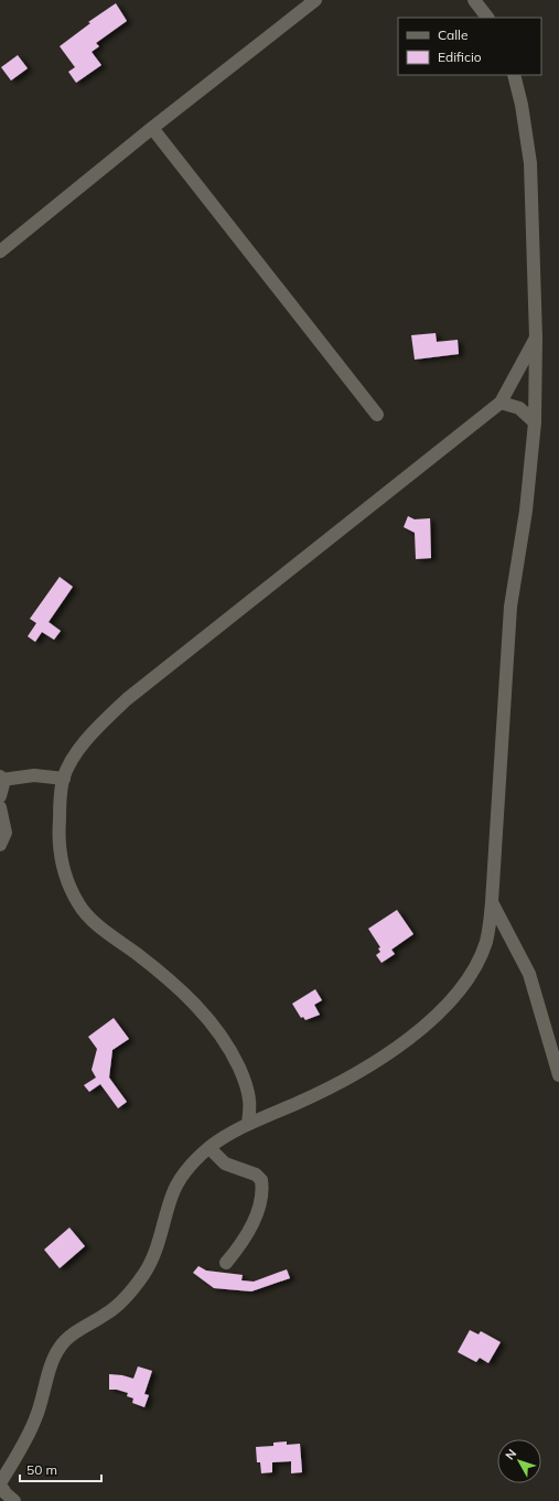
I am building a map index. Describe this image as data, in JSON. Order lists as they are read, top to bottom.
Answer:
{
  "legend": ["Calle", "Edificio"],
  "scale_bar": "50 m",
  "north": "top left"
}
